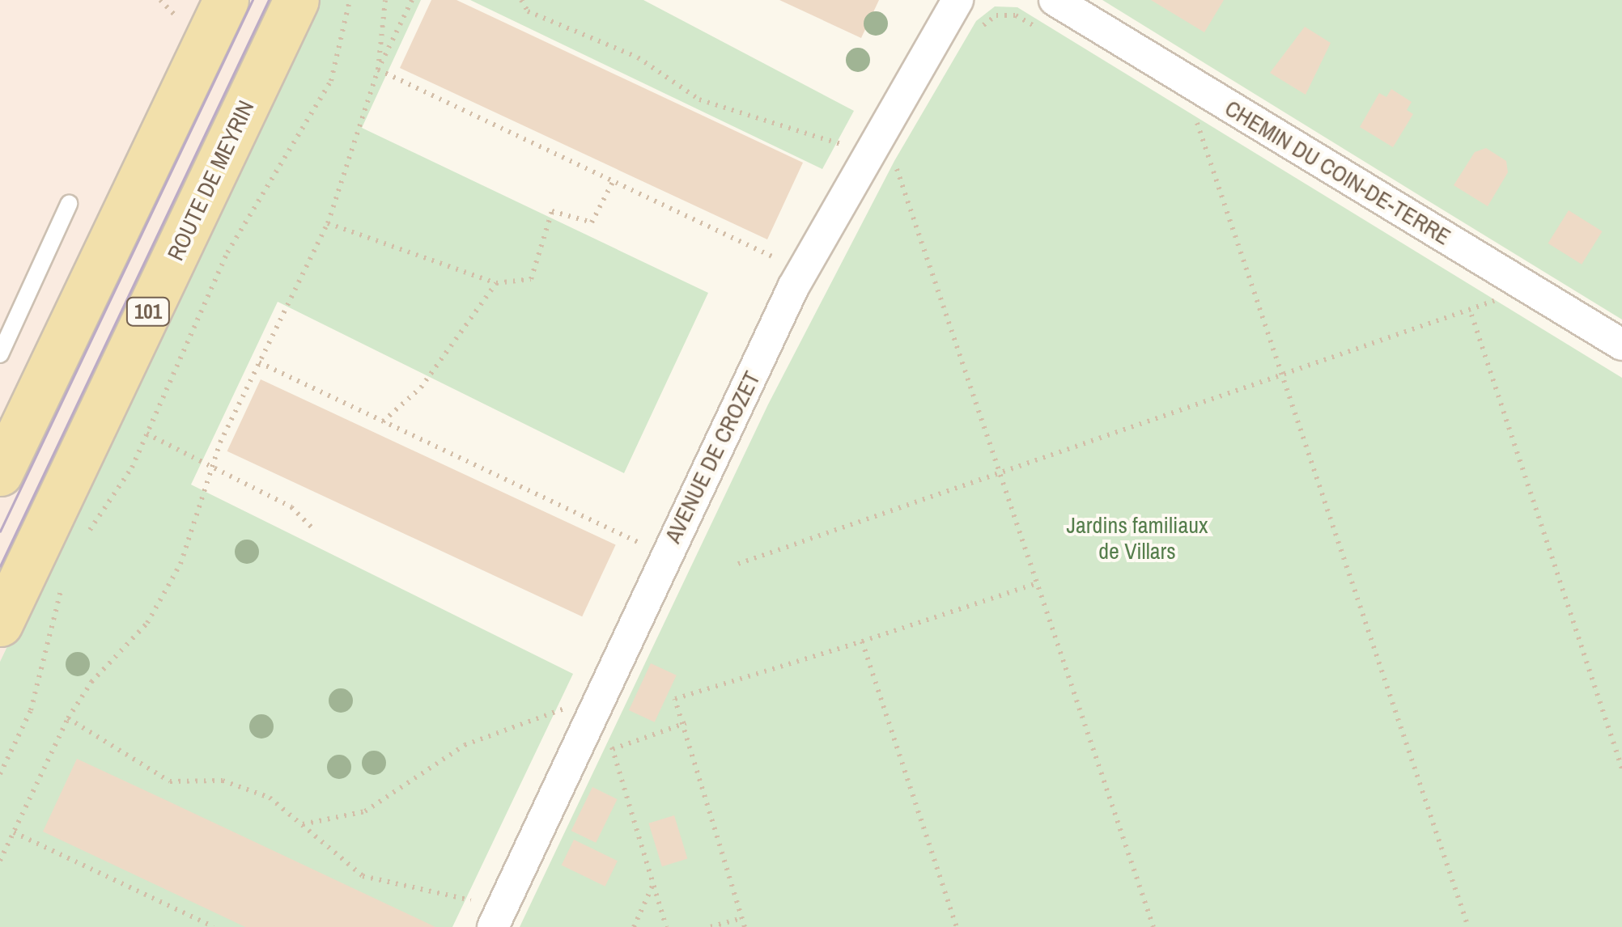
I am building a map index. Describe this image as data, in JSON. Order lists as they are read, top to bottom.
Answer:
{
  "streets": {
    "main road": ["ROUTE DE MEYRIN", "101"],
    "street": ["CHEMIN DU COIN-DE-TERRE", "AVENUE DE CROZET"]
  },
  "parks": ["Jardins familiaux de Villars"]
}
